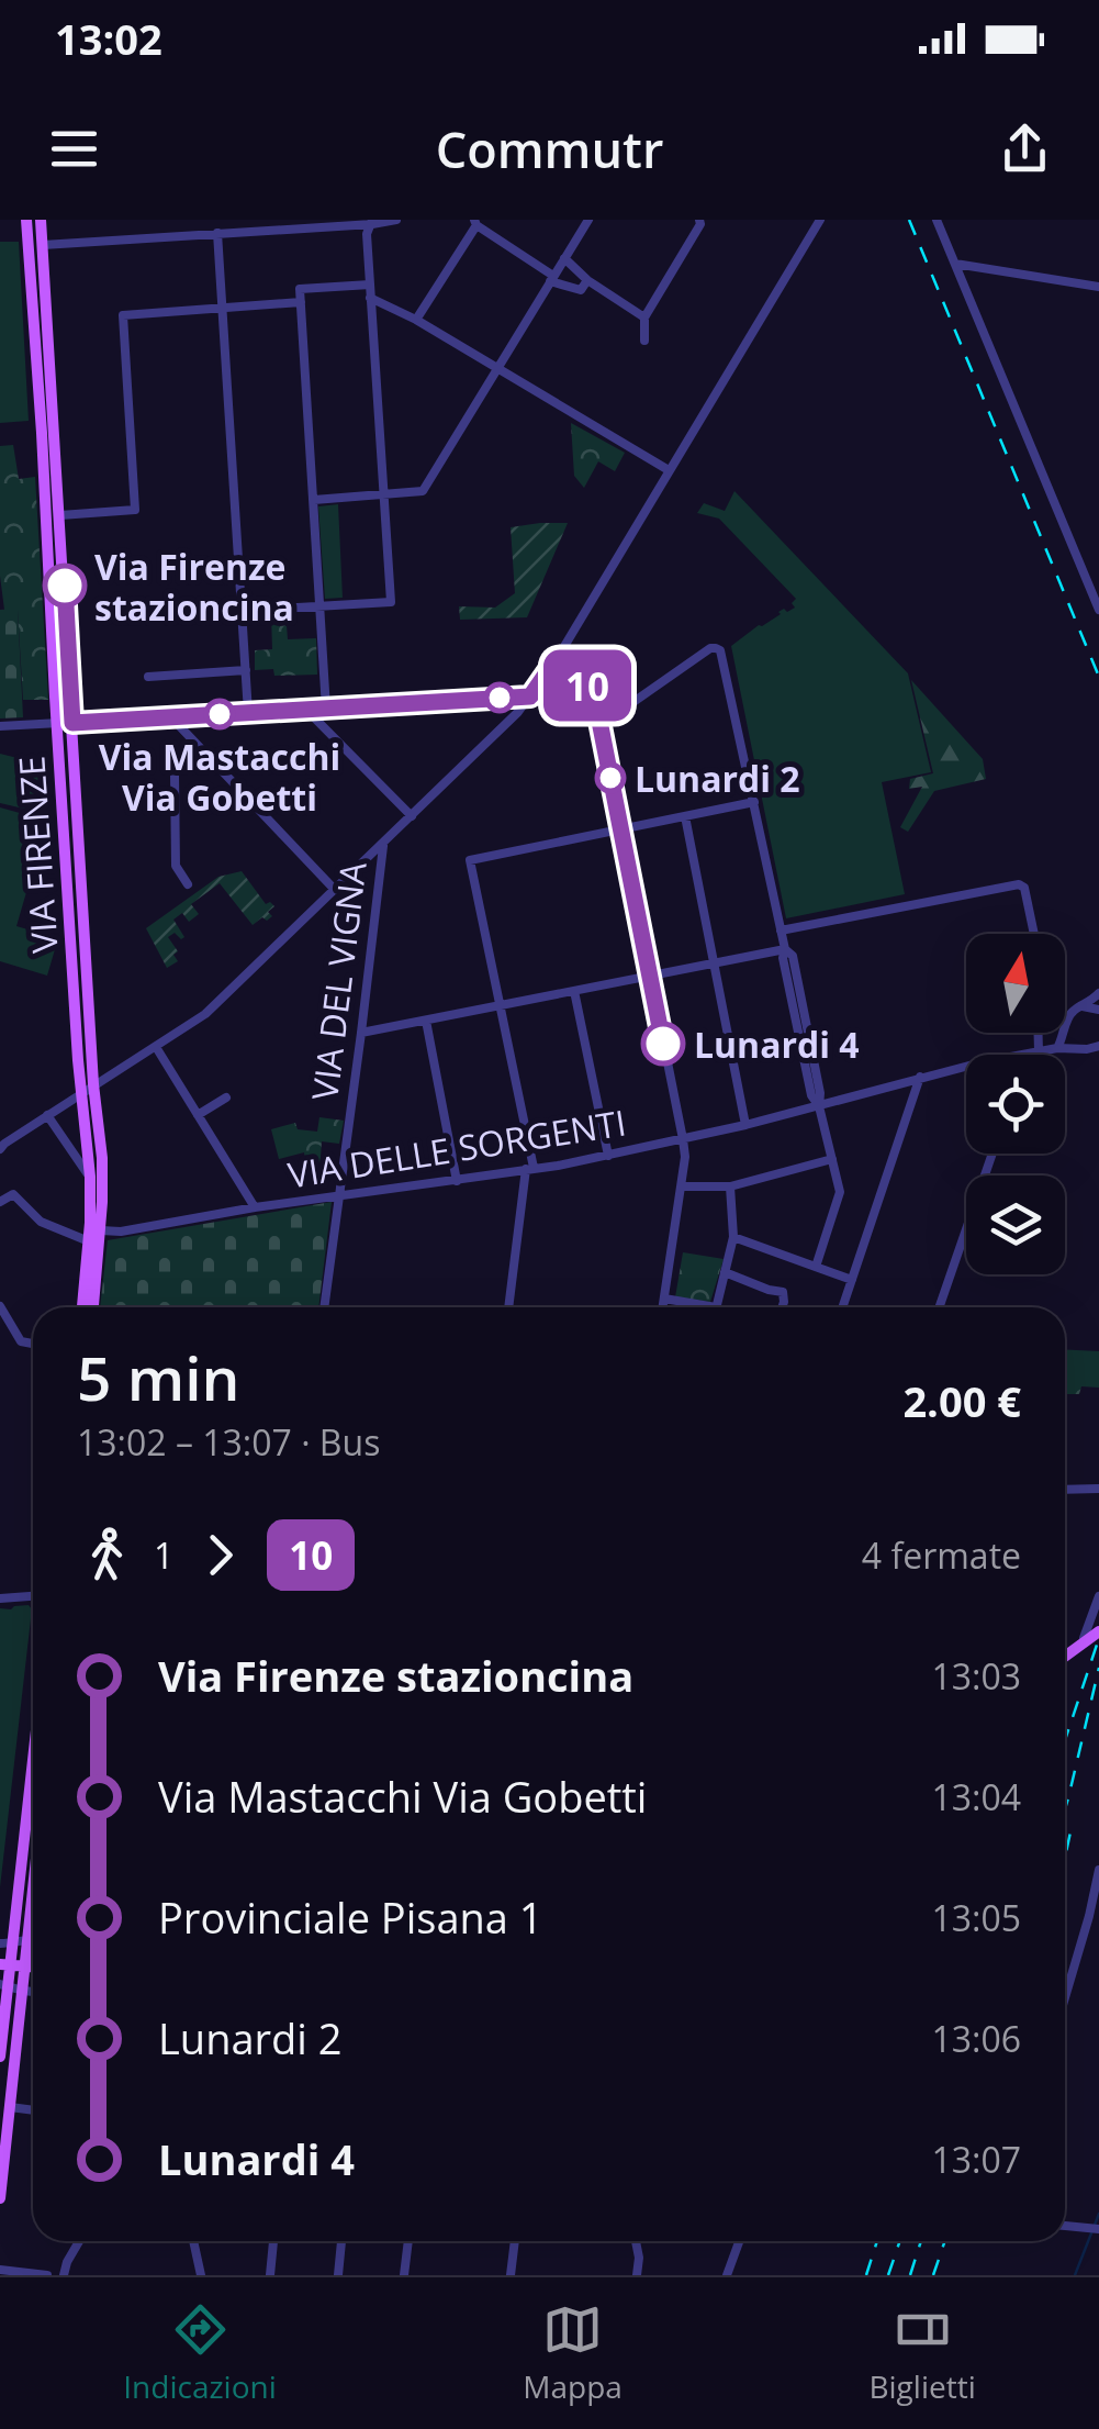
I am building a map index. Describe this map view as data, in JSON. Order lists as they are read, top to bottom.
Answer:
{
  "streets": {
    "main road": ["VIA FIRENZE"],
    "street": ["VIA DEL VIGNA", "VIA DELLE SORGENTI"]
  },
  "crossings": [
    ["VIA FIRENZE", "VIA DELLE SORGENTI"],
    ["VIA DEL VIGNA", "VIA DELLE SORGENTI"]
  ],
  "places": [
    "Via Firenze stazioncina",
    "Via Mastacchi Via Gobetti",
    "Lunardi 2",
    "Lunardi 4"
  ],
  "lines": ["bus line 10"],
  "north": "top",
  "page": {
    "status": "13:02",
    "header": "Commutr",
    "on_map": "10",
    "heading": ["5 min", "13:02 – 13:07 · Bus", "2.00 €"],
    "legs": ["1", "10", "4 fermate"],
    "list": [
      {
        "name": "Via Firenze stazioncina",
        "value": "13:03"
      },
      {
        "name": "Via Mastacchi Via Gobetti",
        "value": "13:04"
      },
      {
        "name": "Provinciale Pisana 1",
        "value": "13:05"
      },
      {
        "name": "Lunardi 2",
        "value": "13:06"
      },
      {
        "name": "Lunardi 4",
        "value": "13:07"
      }
    ],
    "tabs": ["Indicazioni", "Mappa", "Biglietti"]
  }
}
